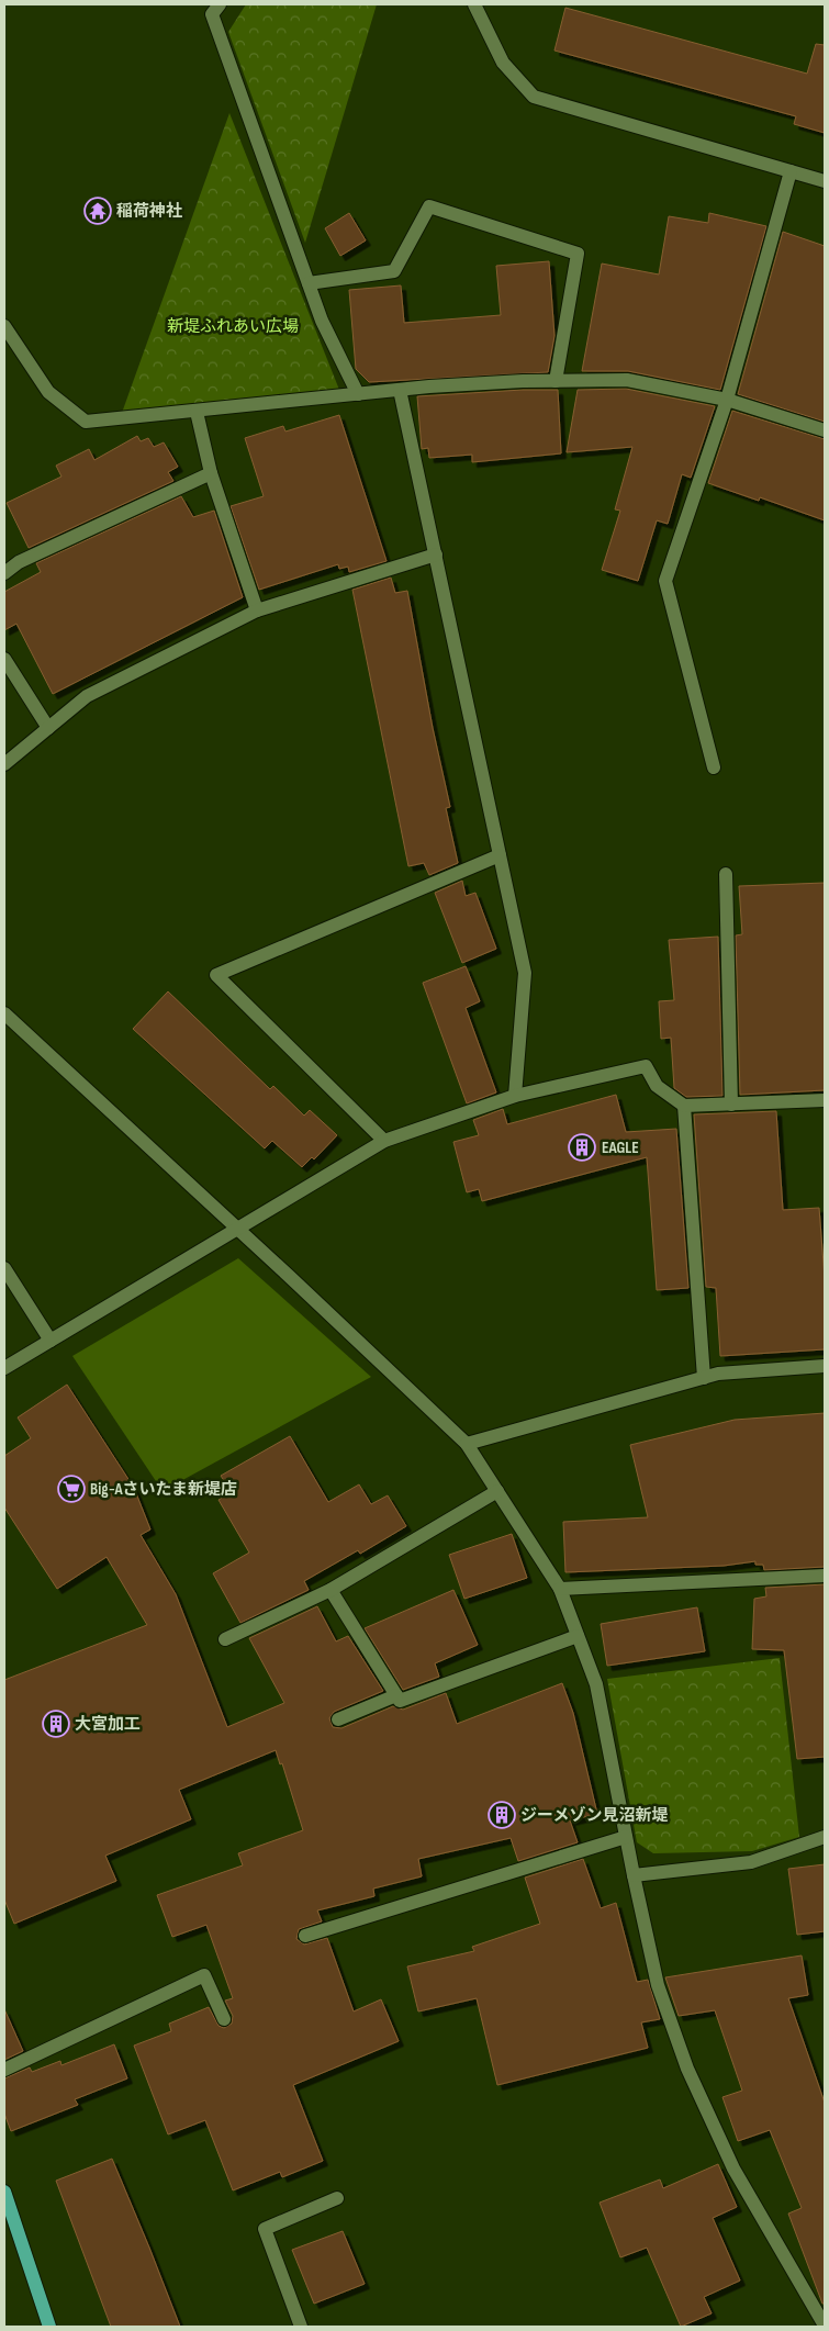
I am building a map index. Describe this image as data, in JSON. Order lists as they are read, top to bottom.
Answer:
{
  "parks": ["新堤ふれあい広場"],
  "places": {
    "temple": ["稲荷神社"],
    "building": ["EAGLE", "大宮加工", "ジーメゾン見沼新堤"],
    "supermarket": ["Big-Aさいたま新堤店"]
  }
}
